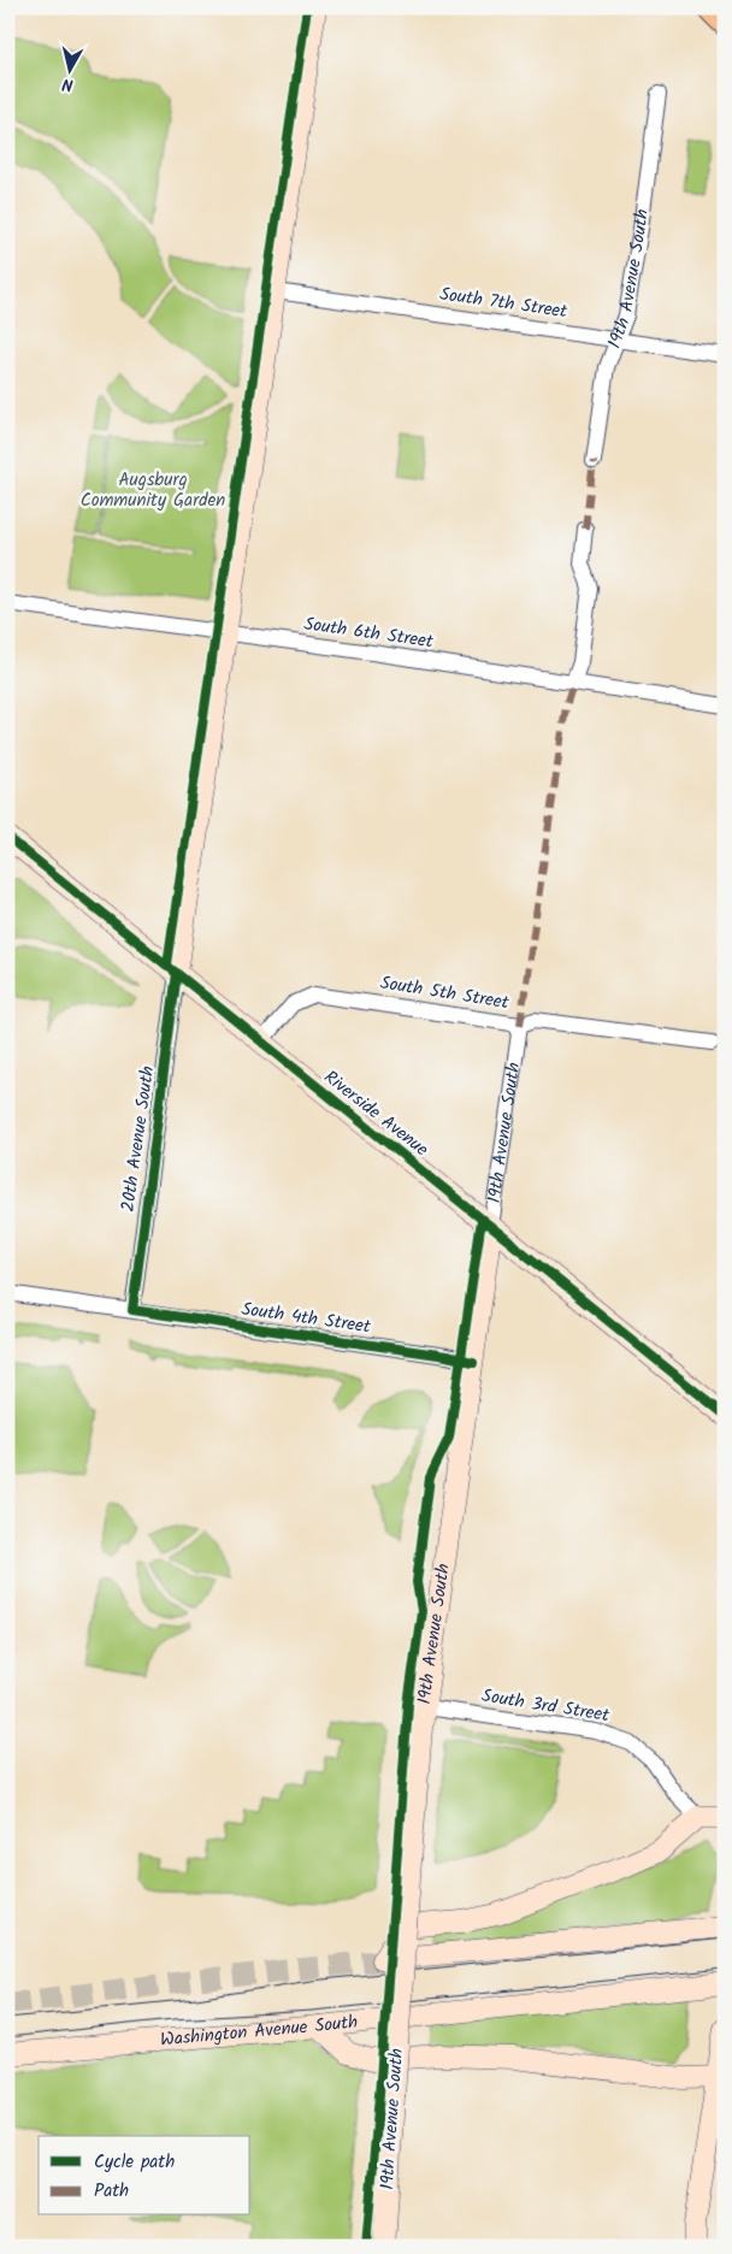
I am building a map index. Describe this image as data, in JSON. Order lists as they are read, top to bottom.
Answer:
{
  "streets": {
    "street": [
      "19th Avenue South",
      "South 7th Street",
      "South 6th Street",
      "South 5th Street",
      "Riverside Avenue",
      "20th Avenue South",
      "South 4th Street",
      "South 3rd Street",
      "Washington Avenue South"
    ]
  },
  "crossings": [
    ["19th Avenue South", "South 7th Street"],
    ["19th Avenue South", "South 5th Street"],
    ["19th Avenue South", "Riverside Avenue"],
    ["19th Avenue South", "South 4th Street"],
    ["19th Avenue South", "South 3rd Street"],
    ["South 7th Street", "20th Avenue South"],
    ["South 6th Street", "20th Avenue South"],
    ["South 5th Street", "Riverside Avenue"],
    ["Riverside Avenue", "20th Avenue South"],
    ["20th Avenue South", "South 4th Street"]
  ],
  "parks": ["Augsburg Community Garden"],
  "legend": ["Cycle path", "Path"],
  "north": "bottom"
}
